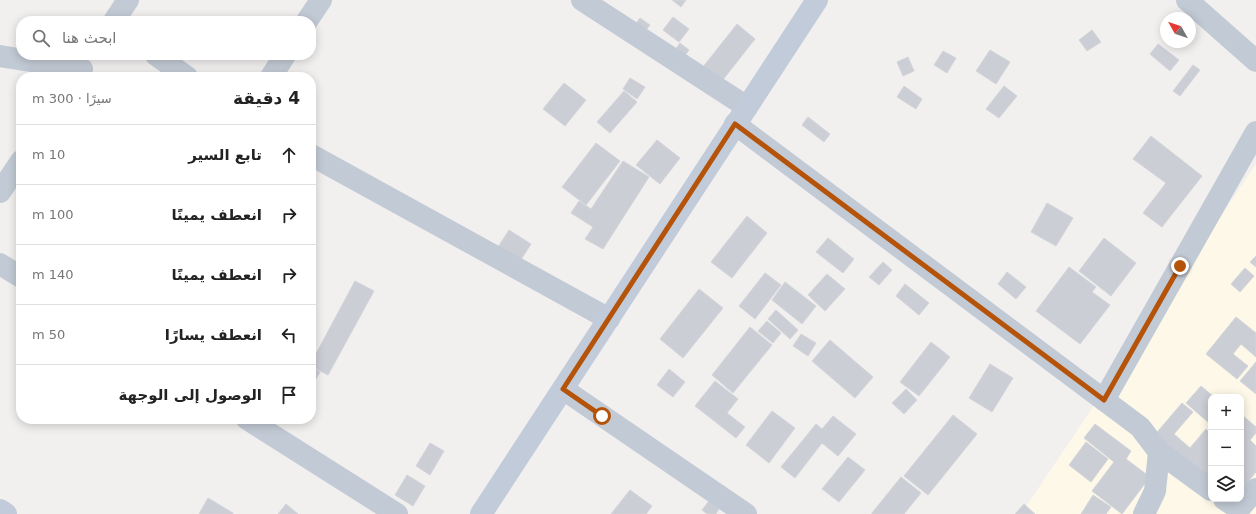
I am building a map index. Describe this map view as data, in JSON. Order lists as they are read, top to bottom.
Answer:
{
  "north": "top left",
  "page": {
    "search": "ابحث هنا",
    "heading": ["4 دقيقة", "سيرًا · 300 m"],
    "list": [
      ["تابع السير", "10 m"],
      ["انعطف يمينًا", "100 m"],
      ["انعطف يمينًا", "140 m"],
      ["انعطف يسارًا", "50 m"],
      "الوصول إلى الوجهة"
    ],
    "map_buttons": ["+", "−"]
  }
}
